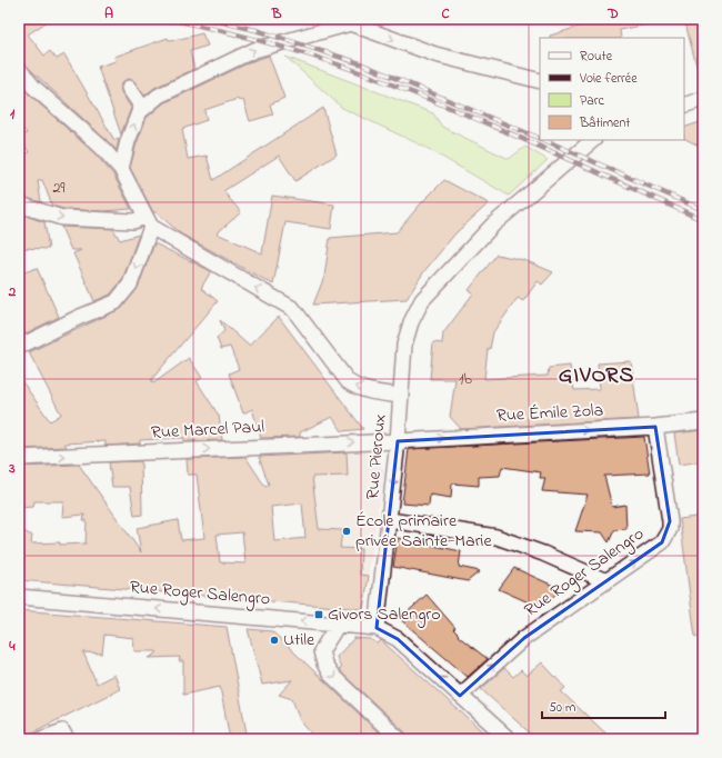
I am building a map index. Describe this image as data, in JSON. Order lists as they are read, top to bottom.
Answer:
{
  "streets": {
    "street": [
      "Rue Émile Zola",
      "Rue Marcel Paul",
      "Rue Pieroux",
      "Rue Roger Salengro"
    ]
  },
  "crossings": [
    ["Rue Émile Zola", "Rue Marcel Paul"],
    ["Rue Émile Zola", "Rue Pieroux"],
    ["Rue Émile Zola", "Rue Roger Salengro"],
    ["Rue Marcel Paul", "Rue Pieroux"],
    ["Rue Pieroux", "Rue Roger Salengro"]
  ],
  "one_way": ["Rue Marcel Paul"],
  "districts": ["GIVORS"],
  "places": {
    "other": ["École primaire privée Sainte-Marie", "Utile"],
    "transit": ["Givors Salengro"]
  },
  "house_numbers": ["29", "1b"],
  "legend": [
    "Route",
    "Voie ferrée",
    "Parc",
    "Bâtiment"
  ],
  "scale_bar": "50 m",
  "grid": {
    "columns": [
      "A",
      "B",
      "C",
      "D"
    ],
    "rows": [
      "1",
      "2",
      "3",
      "4"
    ]
  }
}
